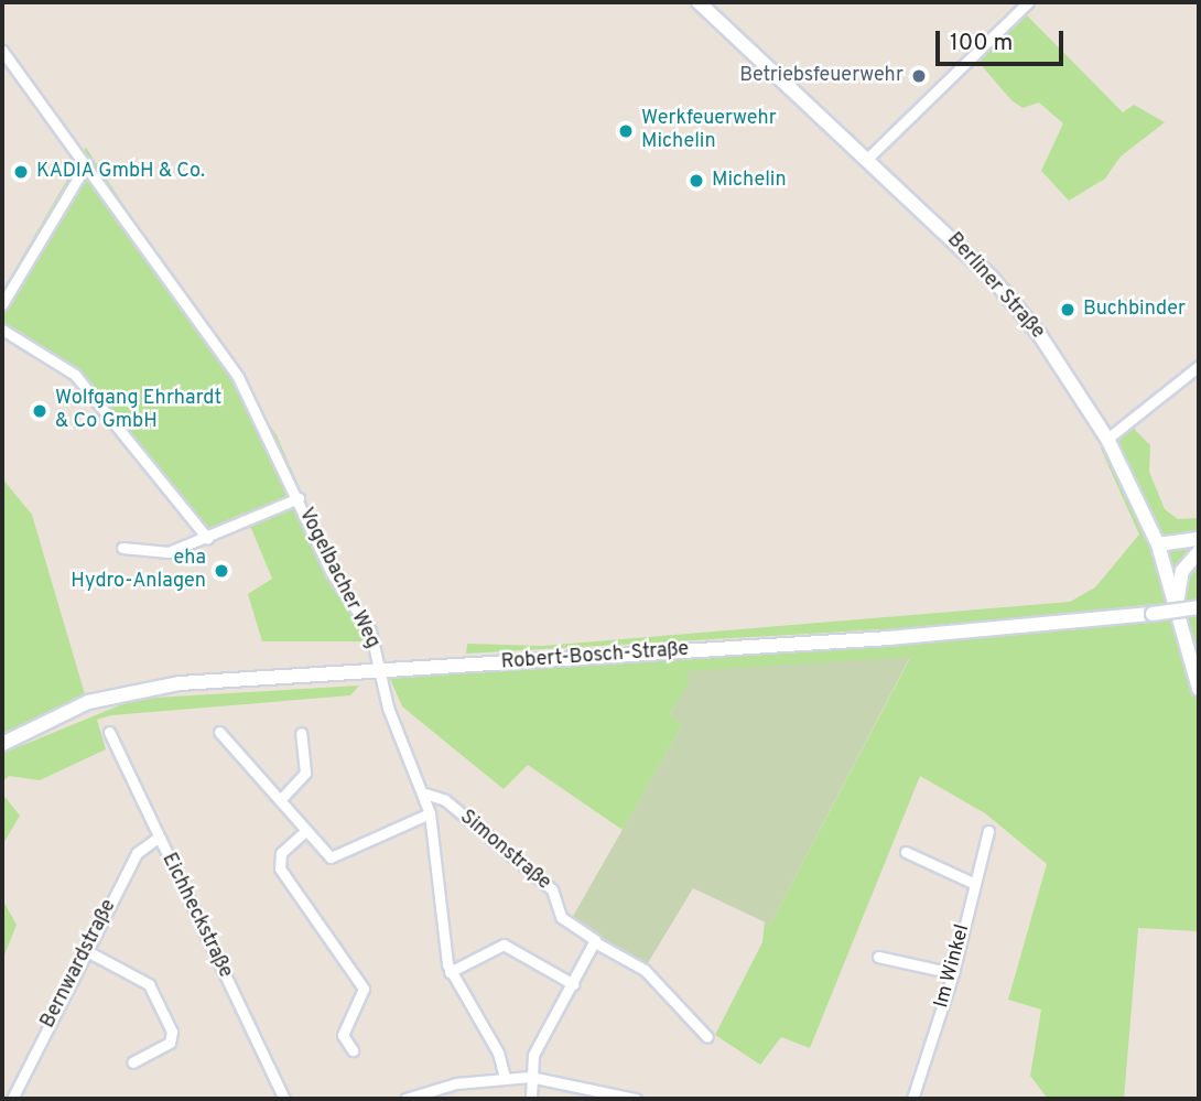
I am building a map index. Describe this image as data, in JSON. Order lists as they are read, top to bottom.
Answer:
{
  "streets": {
    "main road": ["Berliner Straße", "Robert-Bosch-Straße"],
    "street": [
      "Vogelbacher Weg",
      "Simonstraße",
      "Eichheckstraße",
      "Bernwardstraße",
      "Im Winkel"
    ]
  },
  "crossings": [
    ["Vogelbacher Weg", "Robert-Bosch-Straße"],
    ["Vogelbacher Weg", "Simonstraße"],
    ["Eichheckstraße", "Bernwardstraße"]
  ],
  "places": [
    "Betriebsfeuerwehr",
    "Werkfeuerwehr Michelin",
    "KADIA GmbH & Co.",
    "Michelin",
    "Buchbinder",
    "Wolfgang Ehrhardt & Co GmbH",
    "eha Hydro-Anlagen"
  ],
  "scale_bar": "100 m"
}
